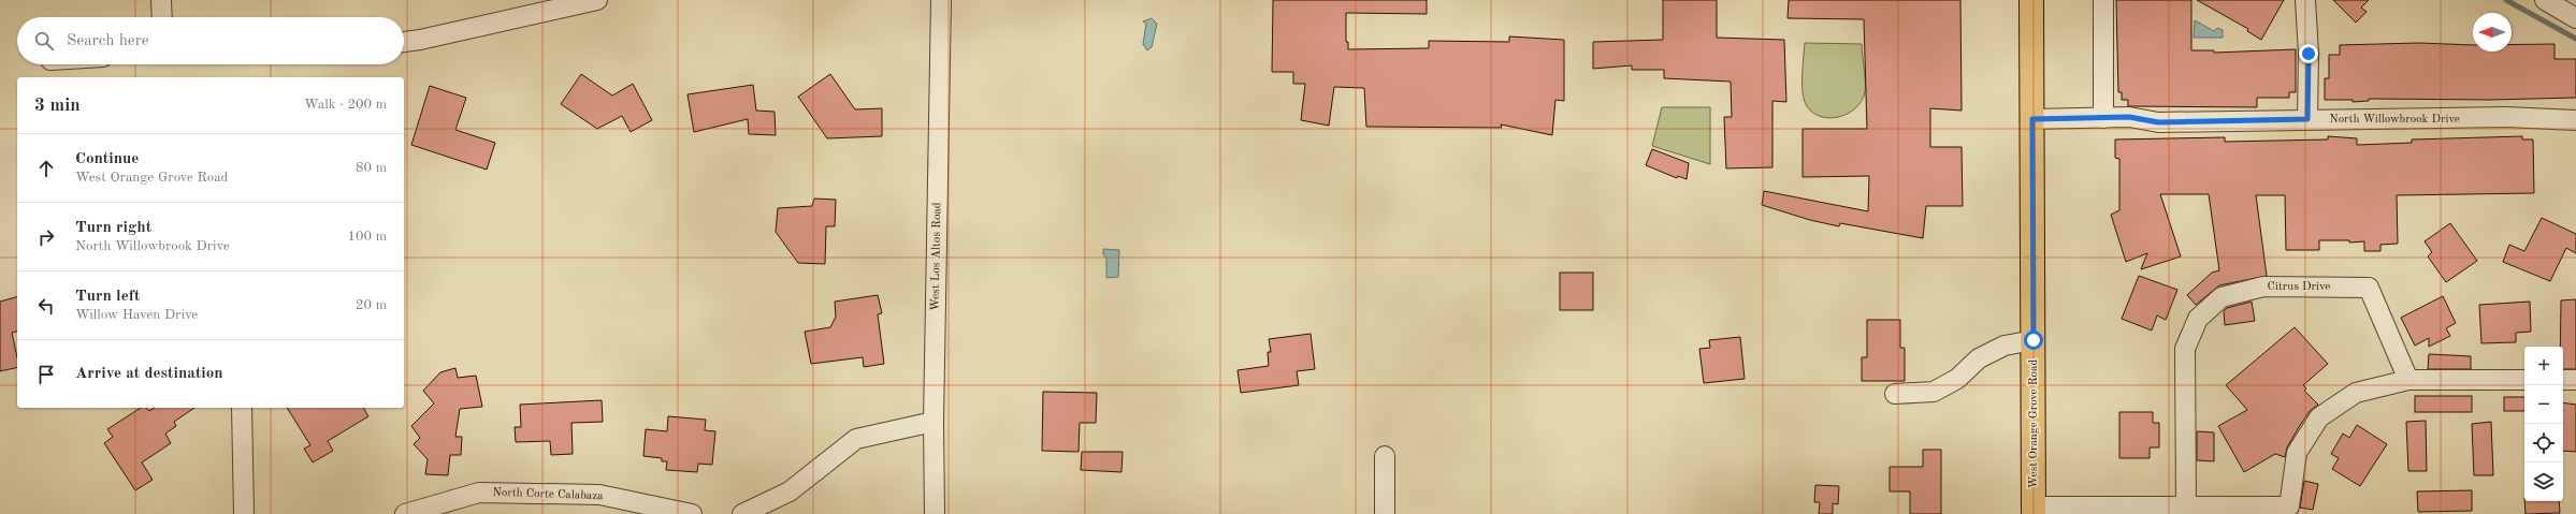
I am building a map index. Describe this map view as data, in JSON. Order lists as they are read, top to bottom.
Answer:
{
  "streets": {
    "main road": ["West Orange Grove Road"],
    "street": [
      "North Willowbrook Drive",
      "West Los Altos Road",
      "Citrus Drive",
      "North Corte Calabaza"
    ]
  },
  "crossings": [
    ["North Willowbrook Drive", "West Orange Grove Road"]
  ],
  "north": "left",
  "page": {
    "search": "Search here",
    "heading": ["3 min", "Walk · 200 m"],
    "list": [
      ["Continue", "West Orange Grove Road", "80 m"],
      ["Turn right", "North Willowbrook Drive", "100 m"],
      ["Turn left", "Willow Haven Drive", "20 m"],
      "Arrive at destination"
    ],
    "map_buttons": ["+", "−"]
  }
}
